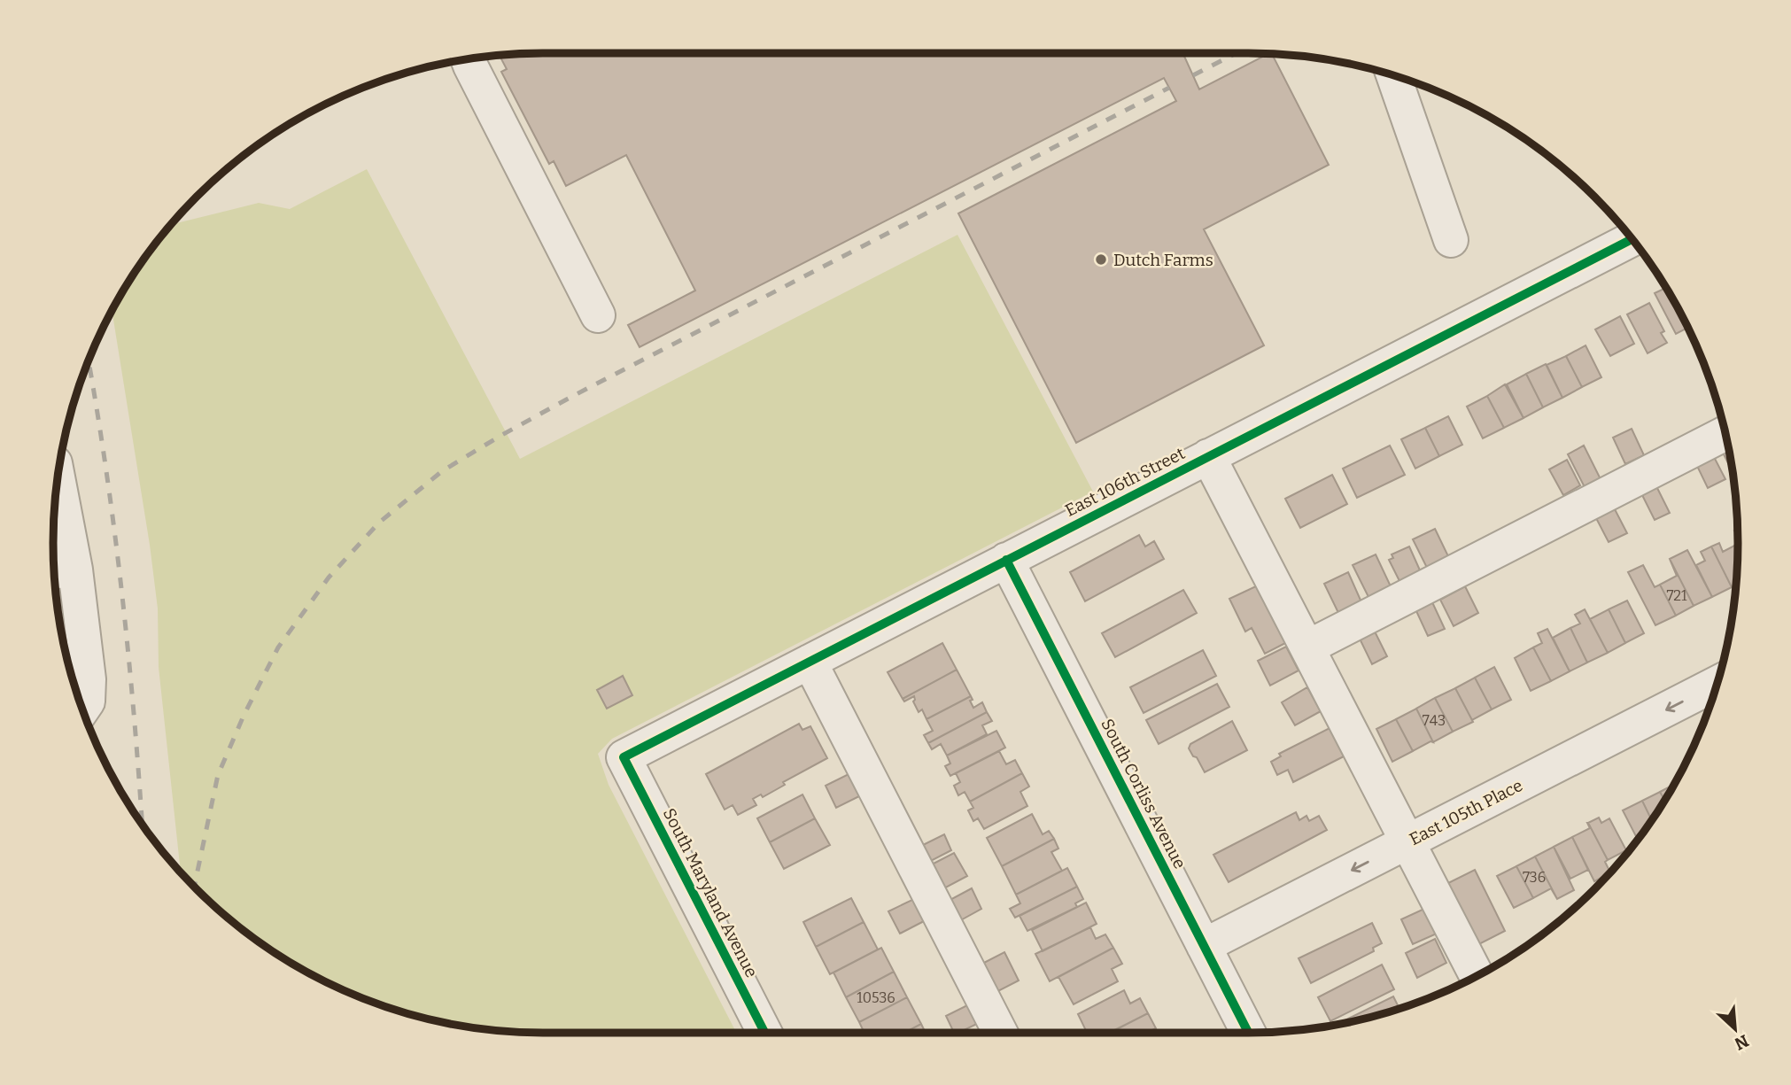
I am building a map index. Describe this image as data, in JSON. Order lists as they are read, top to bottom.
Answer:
{
  "streets": {
    "street": [
      "East 106th Street",
      "South Corliss Avenue",
      "East 105th Place",
      "South Maryland Avenue"
    ]
  },
  "crossings": [
    ["East 106th Street", "South Corliss Avenue"],
    ["East 106th Street", "South Maryland Avenue"],
    ["South Corliss Avenue", "East 105th Place"]
  ],
  "places": ["Dutch Farms"],
  "house_numbers": [
    "721",
    "743",
    "736",
    "10536"
  ],
  "north": "bottom right"
}
